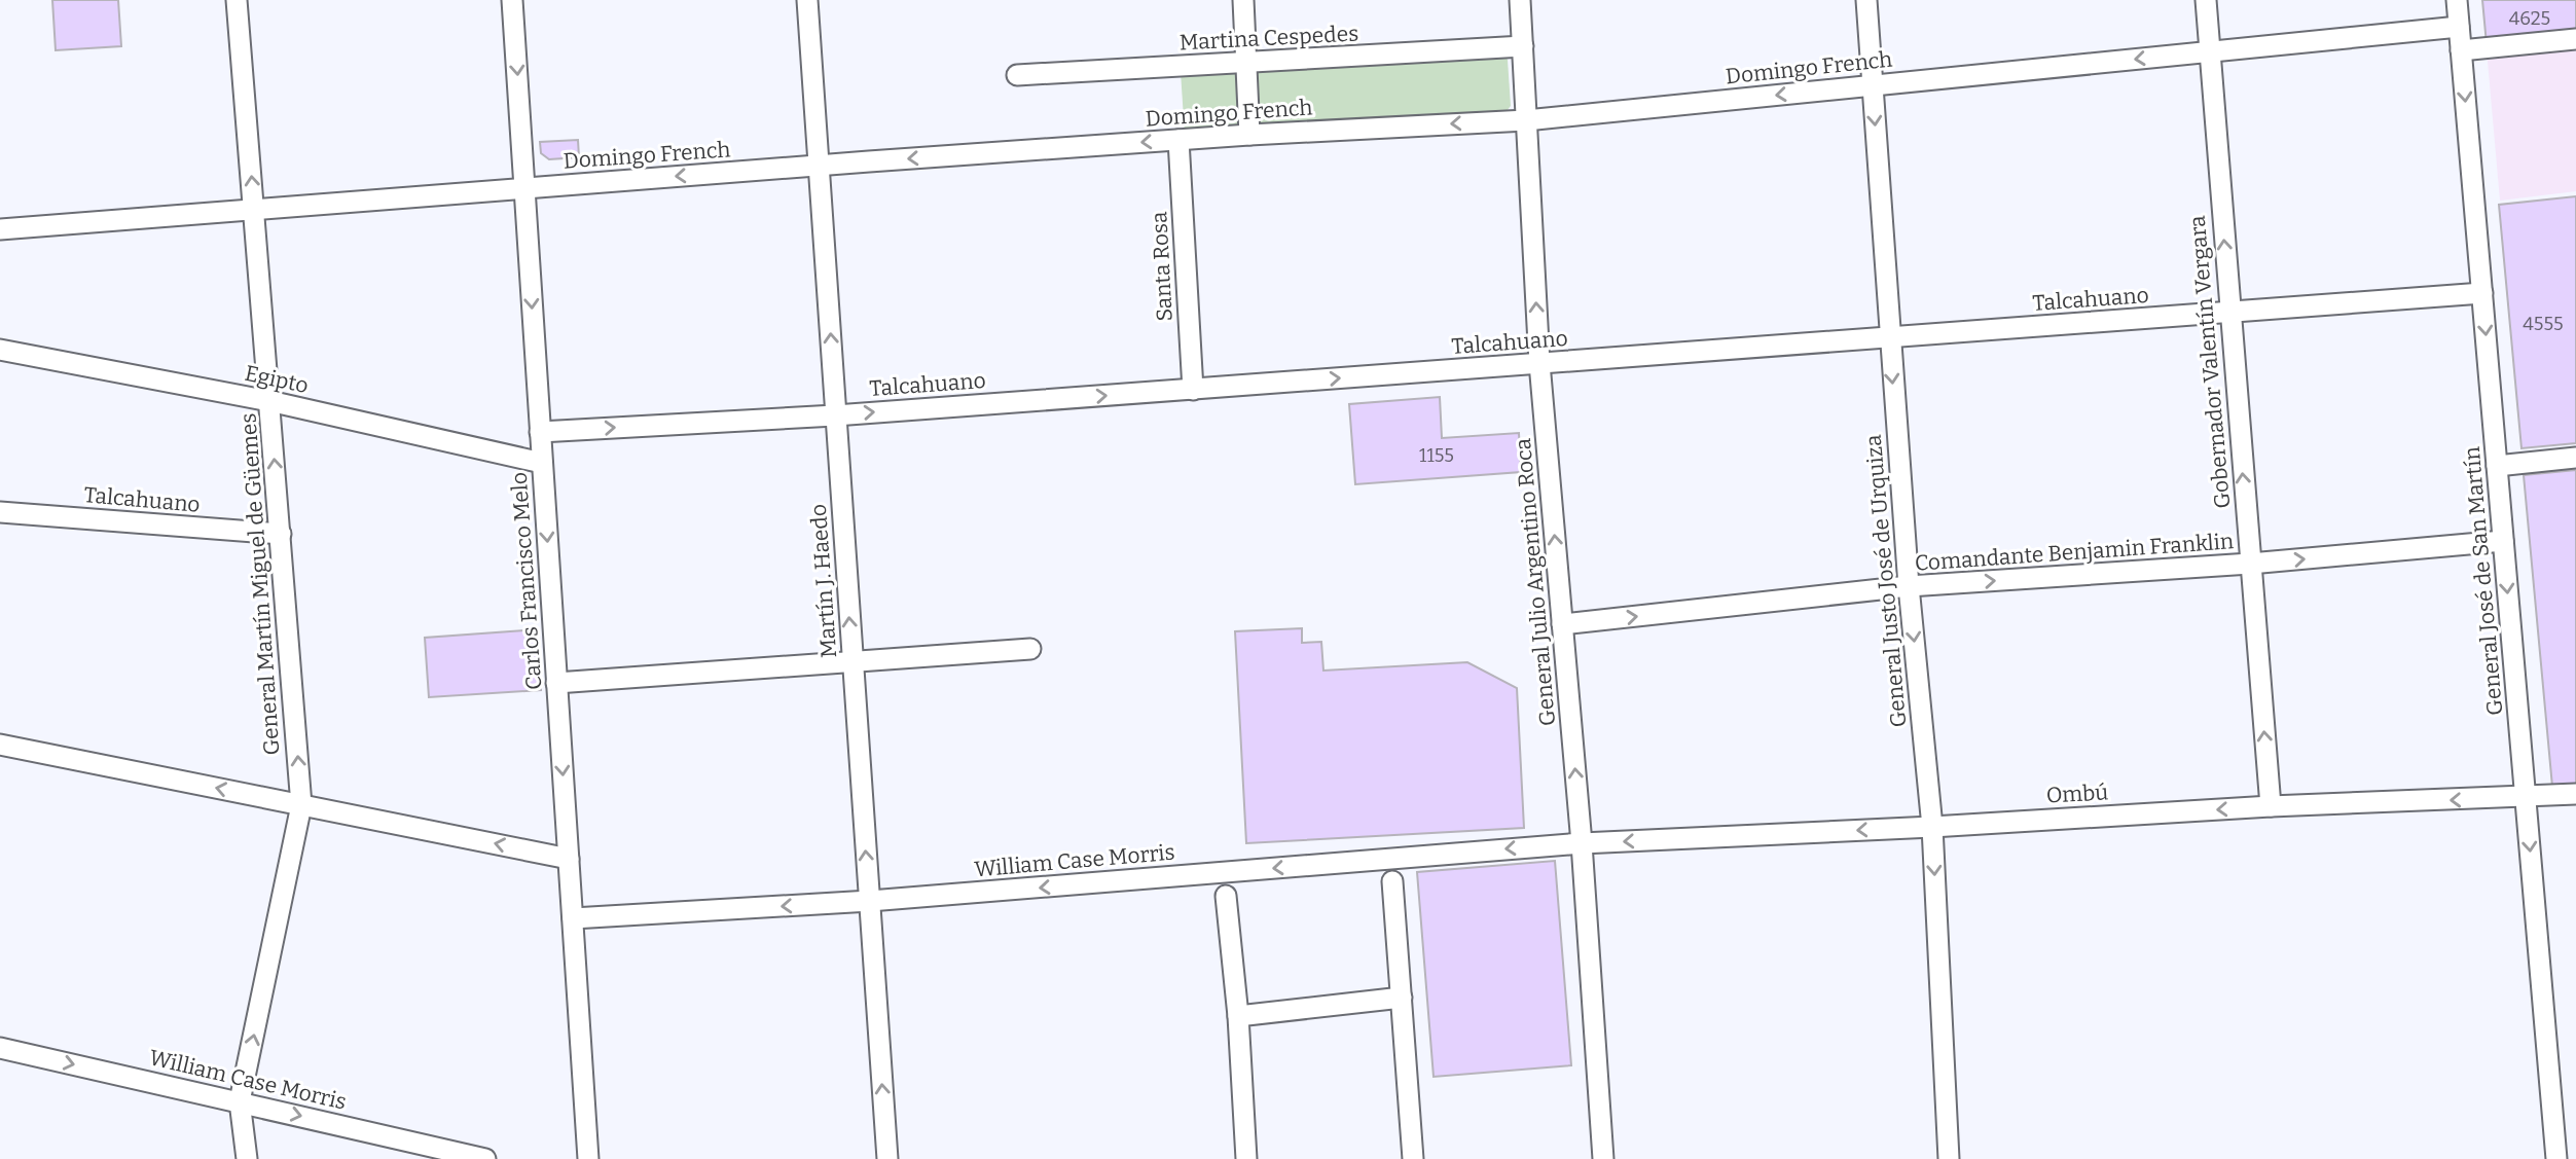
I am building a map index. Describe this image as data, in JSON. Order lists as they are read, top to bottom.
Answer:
{
  "streets": {
    "street": [
      "Martina Cespedes",
      "Domingo French",
      "Santa Rosa",
      "Talcahuano",
      "Gobernador Valentín Vergara",
      "Egipto",
      "Comandante Benjamin Franklin",
      "Carlos Francisco Melo",
      "Martín J. Haedo",
      "General Justo José de Urquiza",
      "General José de San Martín",
      "General Julio Argentino Roca",
      "General Martín Miguel de Güemes",
      "Ombú",
      "William Case Morris"
    ]
  },
  "crossings": [
    ["Martina Cespedes", "General Julio Argentino Roca"],
    ["Domingo French", "Santa Rosa"],
    ["Domingo French", "Gobernador Valentín Vergara"],
    ["Domingo French", "Carlos Francisco Melo"],
    ["Domingo French", "Martín J. Haedo"],
    ["Domingo French", "General Justo José de Urquiza"],
    ["Domingo French", "General José de San Martín"],
    ["Domingo French", "General Julio Argentino Roca"],
    ["Domingo French", "General Martín Miguel de Güemes"],
    ["Santa Rosa", "Talcahuano"],
    ["Talcahuano", "Gobernador Valentín Vergara"],
    ["Talcahuano", "Carlos Francisco Melo"],
    ["Talcahuano", "Martín J. Haedo"],
    ["Talcahuano", "General Justo José de Urquiza"],
    ["Talcahuano", "General José de San Martín"],
    ["Talcahuano", "General Julio Argentino Roca"],
    ["Talcahuano", "General Martín Miguel de Güemes"],
    ["Gobernador Valentín Vergara", "Comandante Benjamin Franklin"],
    ["Gobernador Valentín Vergara", "Ombú"],
    ["Egipto", "Carlos Francisco Melo"],
    ["Egipto", "General Martín Miguel de Güemes"],
    ["Comandante Benjamin Franklin", "General Justo José de Urquiza"],
    ["Comandante Benjamin Franklin", "General José de San Martín"],
    ["Comandante Benjamin Franklin", "General Julio Argentino Roca"],
    ["Carlos Francisco Melo", "William Case Morris"],
    ["Martín J. Haedo", "William Case Morris"],
    ["General Justo José de Urquiza", "Ombú"],
    ["General José de San Martín", "Ombú"],
    ["General Julio Argentino Roca", "Ombú"],
    ["General Julio Argentino Roca", "William Case Morris"],
    ["General Martín Miguel de Güemes", "William Case Morris"],
    ["Ombú", "William Case Morris"]
  ],
  "one_way": [
    "Domingo French",
    "Talcahuano",
    "Gobernador Valentín Vergara",
    "Comandante Benjamin Franklin",
    "Carlos Francisco Melo",
    "Martín J. Haedo",
    "General Justo José de Urquiza",
    "General José de San Martín",
    "General Julio Argentino Roca",
    "General Martín Miguel de Güemes",
    "Ombú"
  ],
  "house_numbers": ["4625", "4555", "1155"]
}
